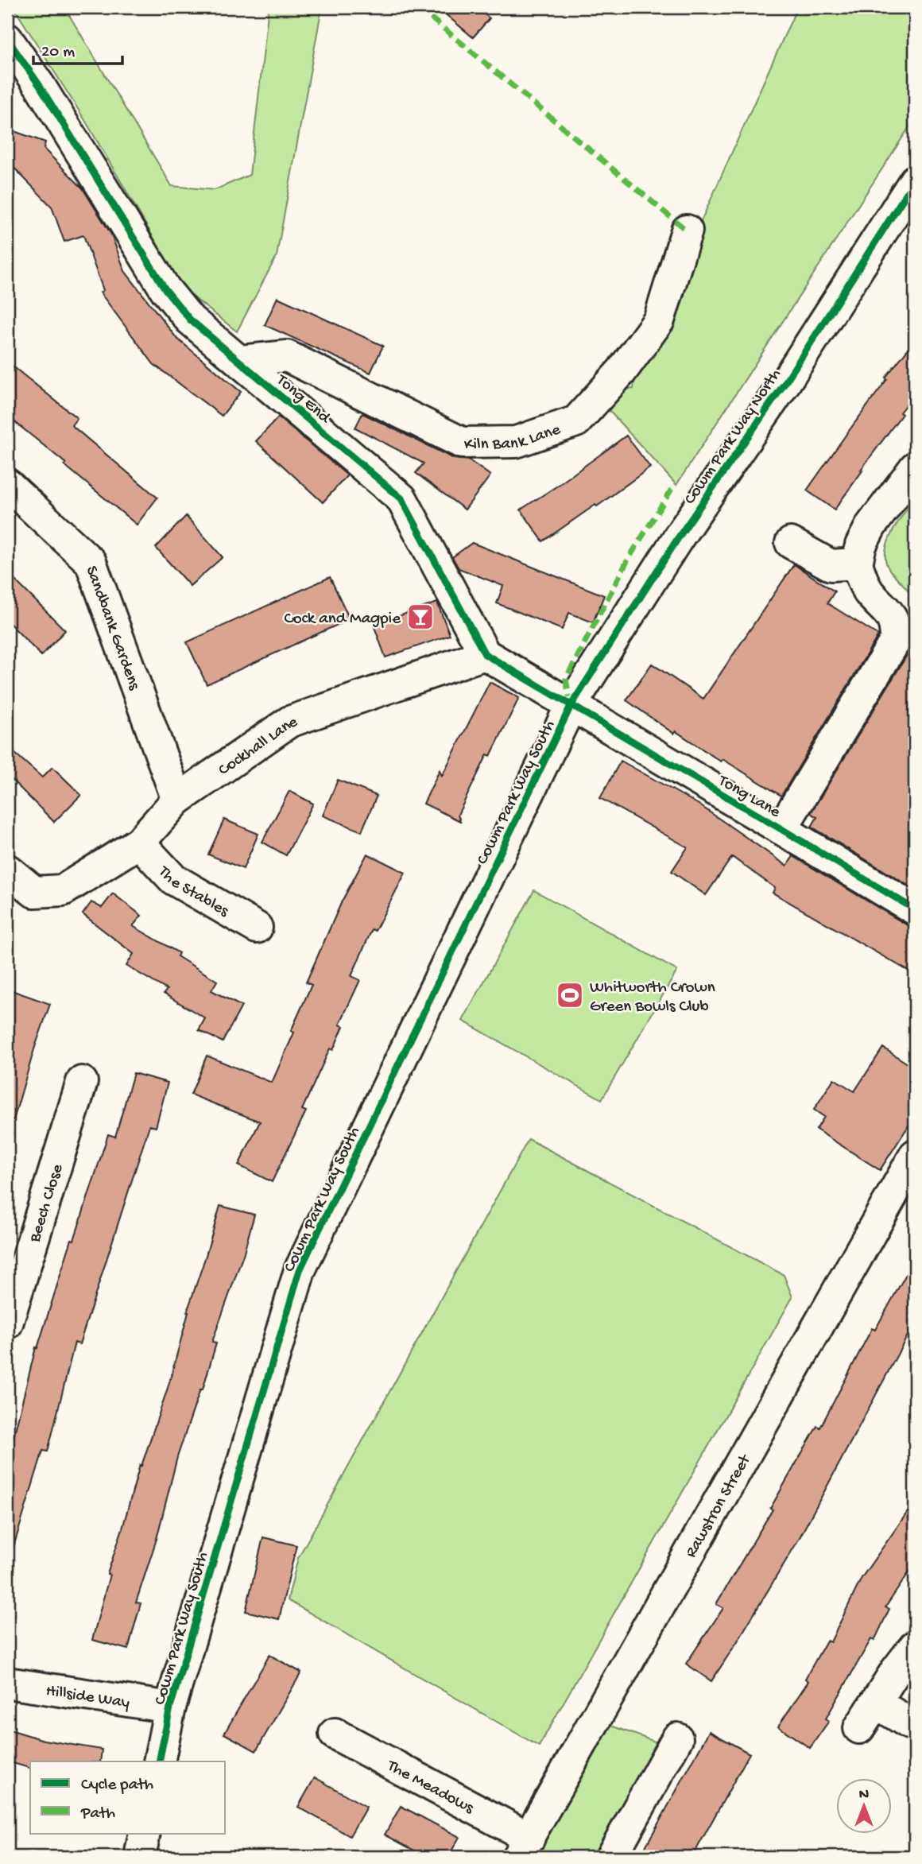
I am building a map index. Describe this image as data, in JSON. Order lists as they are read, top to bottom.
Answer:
{
  "streets": {
    "street": [
      "Tong End",
      "Kiln Bank Lane",
      "Cowm Park Way North",
      "Sandbank Gardens",
      "Cockhall Lane",
      "Cowm Park Way South",
      "Tong Lane",
      "The Stables",
      "Beech Close",
      "Rawstron Street",
      "Hillside Way",
      "The Meadows"
    ]
  },
  "crossings": [
    ["Tong End", "Kiln Bank Lane"],
    ["Tong End", "Cockhall Lane"],
    ["Cowm Park Way North", "Cowm Park Way South"],
    ["Cowm Park Way North", "Tong Lane"],
    ["Sandbank Gardens", "Cockhall Lane"],
    ["Cockhall Lane", "The Stables"],
    ["Cowm Park Way South", "Tong Lane"],
    ["Cowm Park Way South", "Hillside Way"],
    ["Rawstron Street", "The Meadows"]
  ],
  "places": {
    "bar": ["Cock and Magpie"],
    "sports": ["Whitworth Crown Green Bowls Club"]
  },
  "legend": ["Cycle path", "Path"],
  "scale_bar": "20 m",
  "north": "top"
}
